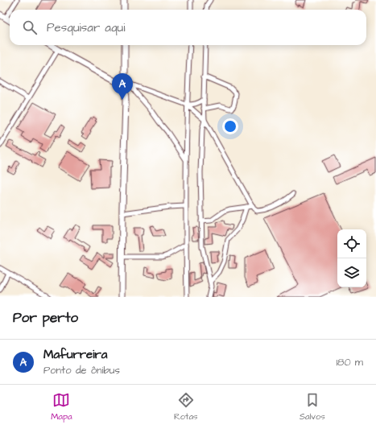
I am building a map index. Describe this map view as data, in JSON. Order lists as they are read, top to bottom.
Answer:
{
  "page": {
    "search": "Pesquisar aqui",
    "pins": "A",
    "heading": "Por perto",
    "list": [
      {
        "mark": "A",
        "name": "Mafurreira",
        "note": "Ponto de ônibus",
        "value": "180 m"
      }
    ],
    "nav": ["Mapa", "Rotas", "Salvos"]
  }
}
